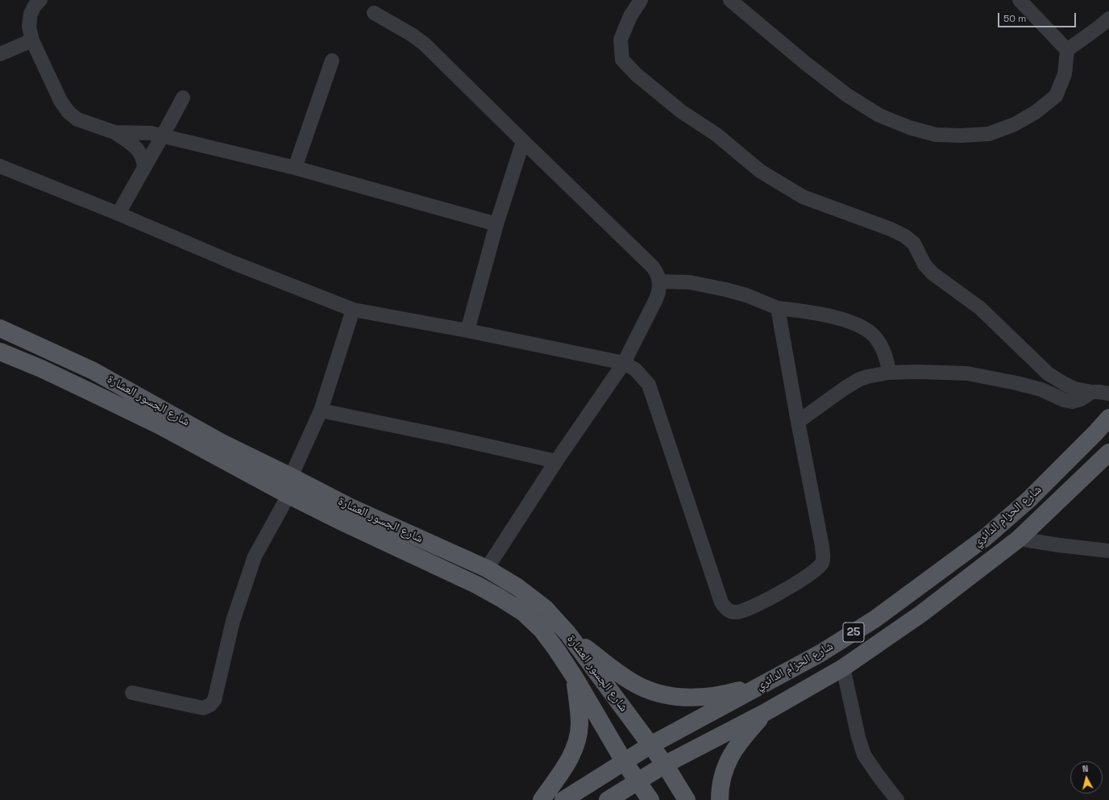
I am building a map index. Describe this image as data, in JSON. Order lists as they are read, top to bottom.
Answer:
{
  "streets": {
    "main road": ["شارع الجسور العشارة", "شارع الحزام الدائري", "25"]
  },
  "crossings": [
    ["شارع الجسور العشارة", "شارع الحزام الدائري"]
  ],
  "scale_bar": "50 m",
  "north": "top"
}
